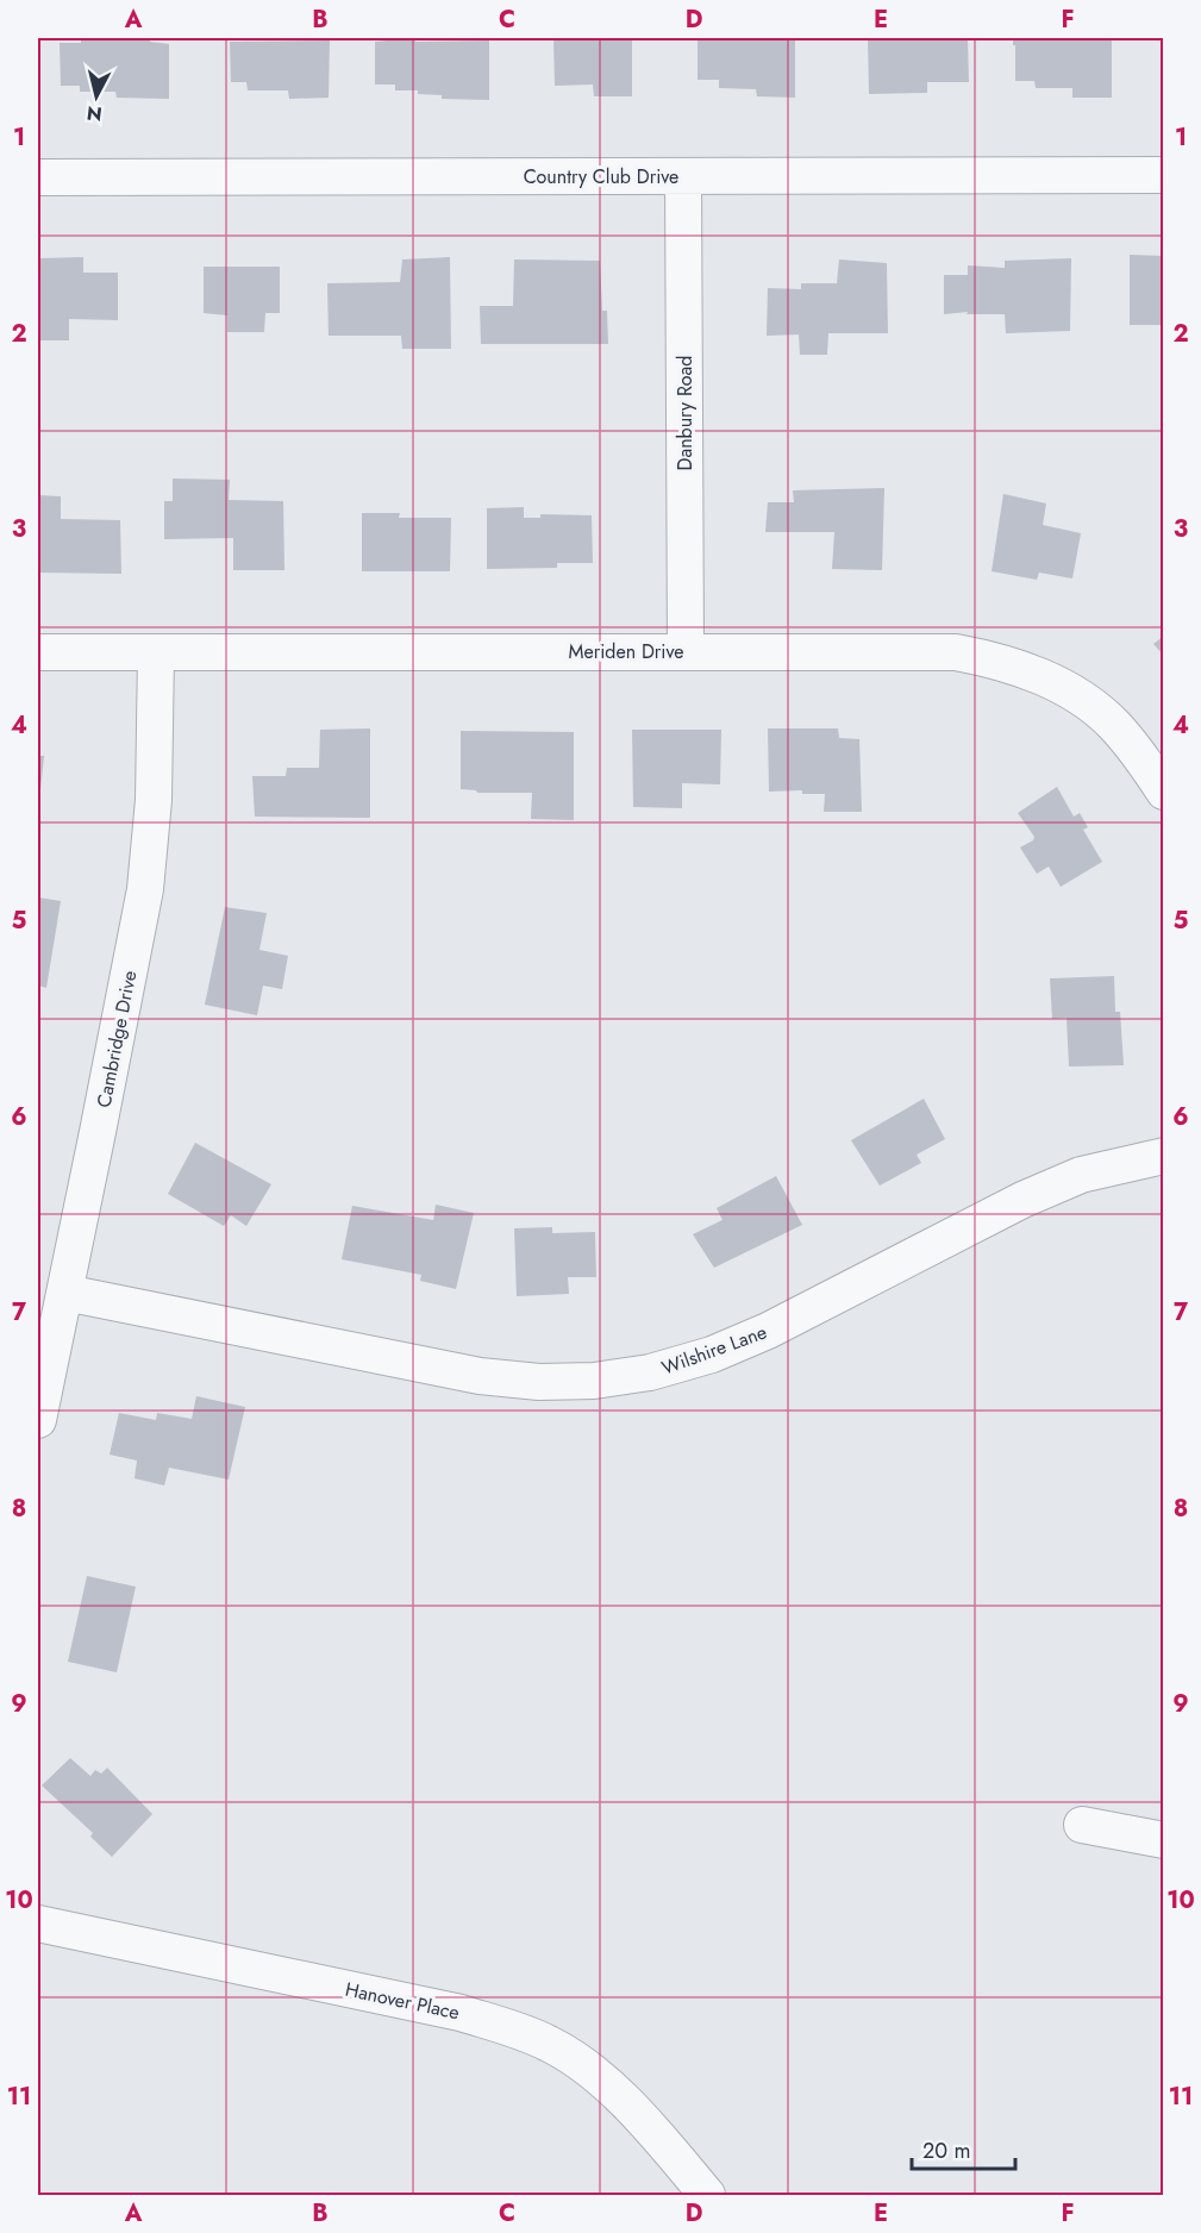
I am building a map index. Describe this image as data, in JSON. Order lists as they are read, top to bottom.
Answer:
{
  "streets": {
    "street": [
      "Country Club Drive",
      "Danbury Road",
      "Meriden Drive",
      "Cambridge Drive",
      "Wilshire Lane",
      "Hanover Place"
    ]
  },
  "crossings": [
    ["Country Club Drive", "Danbury Road"],
    ["Danbury Road", "Meriden Drive"],
    ["Meriden Drive", "Cambridge Drive"],
    ["Cambridge Drive", "Wilshire Lane"]
  ],
  "scale_bar": "20 m",
  "north": "bottom",
  "grid": {
    "columns": [
      "A",
      "B",
      "C",
      "D",
      "E",
      "F"
    ],
    "rows": [
      "1",
      "2",
      "3",
      "4",
      "5",
      "6",
      "7",
      "8",
      "9",
      "10",
      "11"
    ]
  }
}
